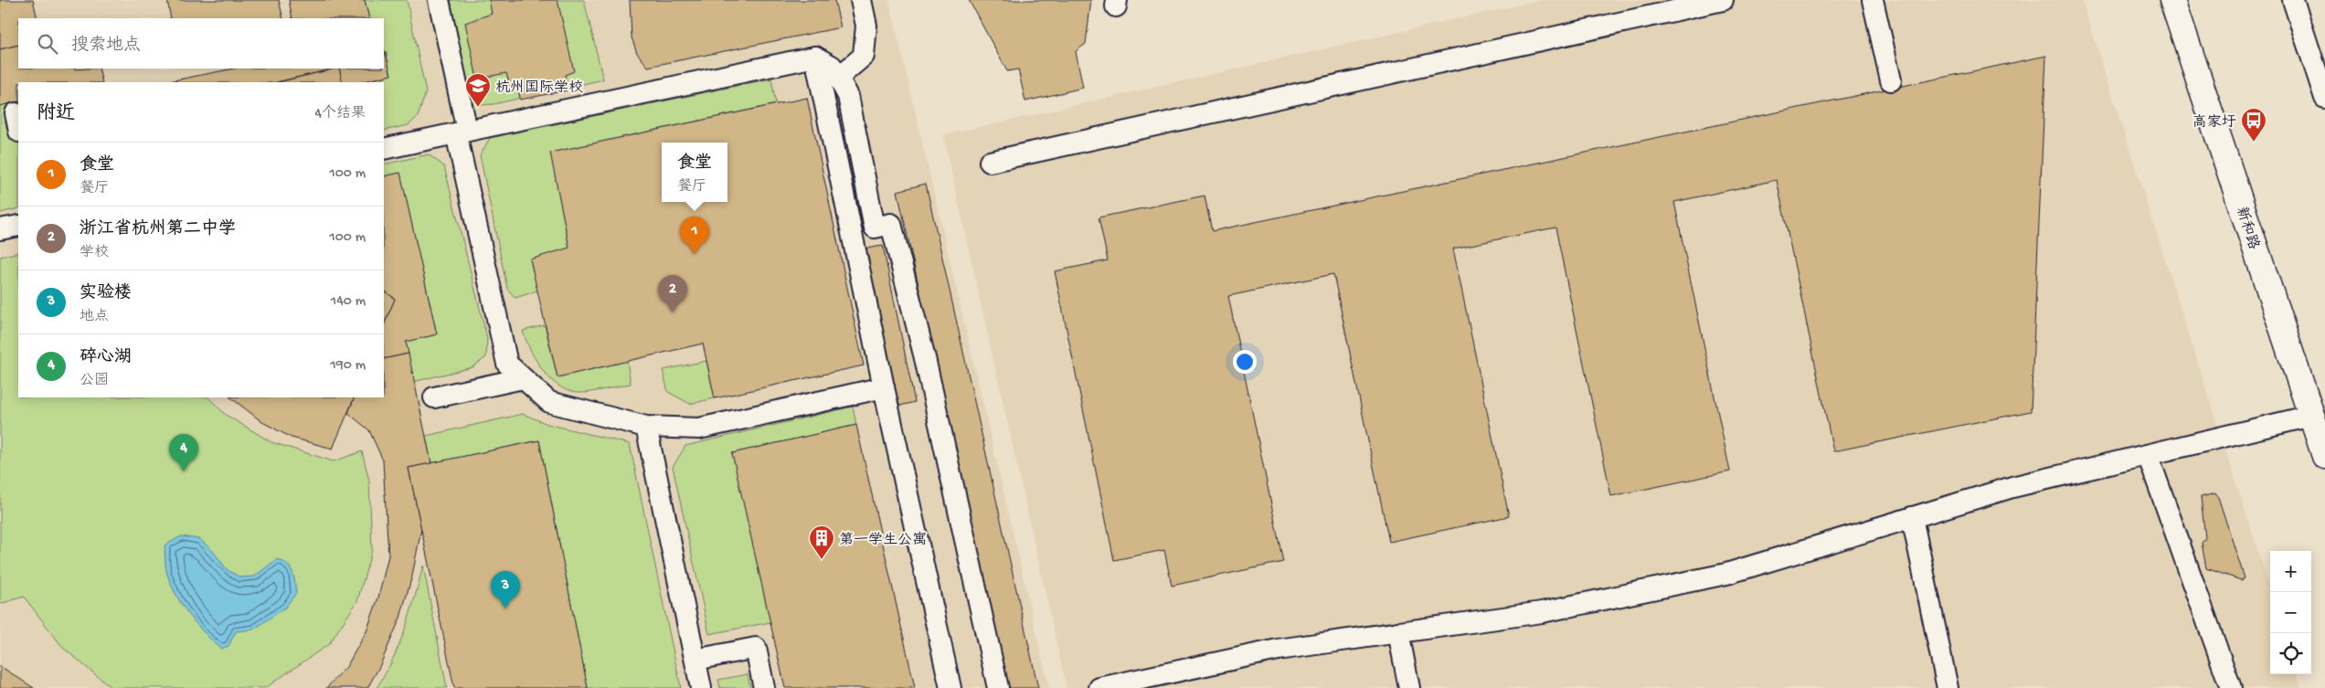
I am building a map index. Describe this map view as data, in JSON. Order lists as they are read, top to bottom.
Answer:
{
  "streets": {
    "street": ["新和路"]
  },
  "places": {
    "school or university": ["杭州国际学校"],
    "bus stop": ["高家圩"],
    "building": ["第一学生公寓"]
  },
  "page": {
    "search": "搜索地点",
    "heading": ["附近", "4个结果"],
    "list": [
      {
        "mark": "1",
        "name": "食堂",
        "note": "餐厅",
        "value": "100 m"
      },
      {
        "mark": "2",
        "name": "浙江省杭州第二中学",
        "note": "学校",
        "value": "100 m"
      },
      {
        "mark": "3",
        "name": "实验楼",
        "note": "地点",
        "value": "140 m"
      },
      {
        "mark": "4",
        "name": "碎心湖",
        "note": "公园",
        "value": "190 m"
      }
    ],
    "popup": ["食堂", "餐厅"],
    "pins": [
      "1",
      "2",
      "4",
      "3"
    ],
    "map_buttons": ["+", "−"]
  }
}
